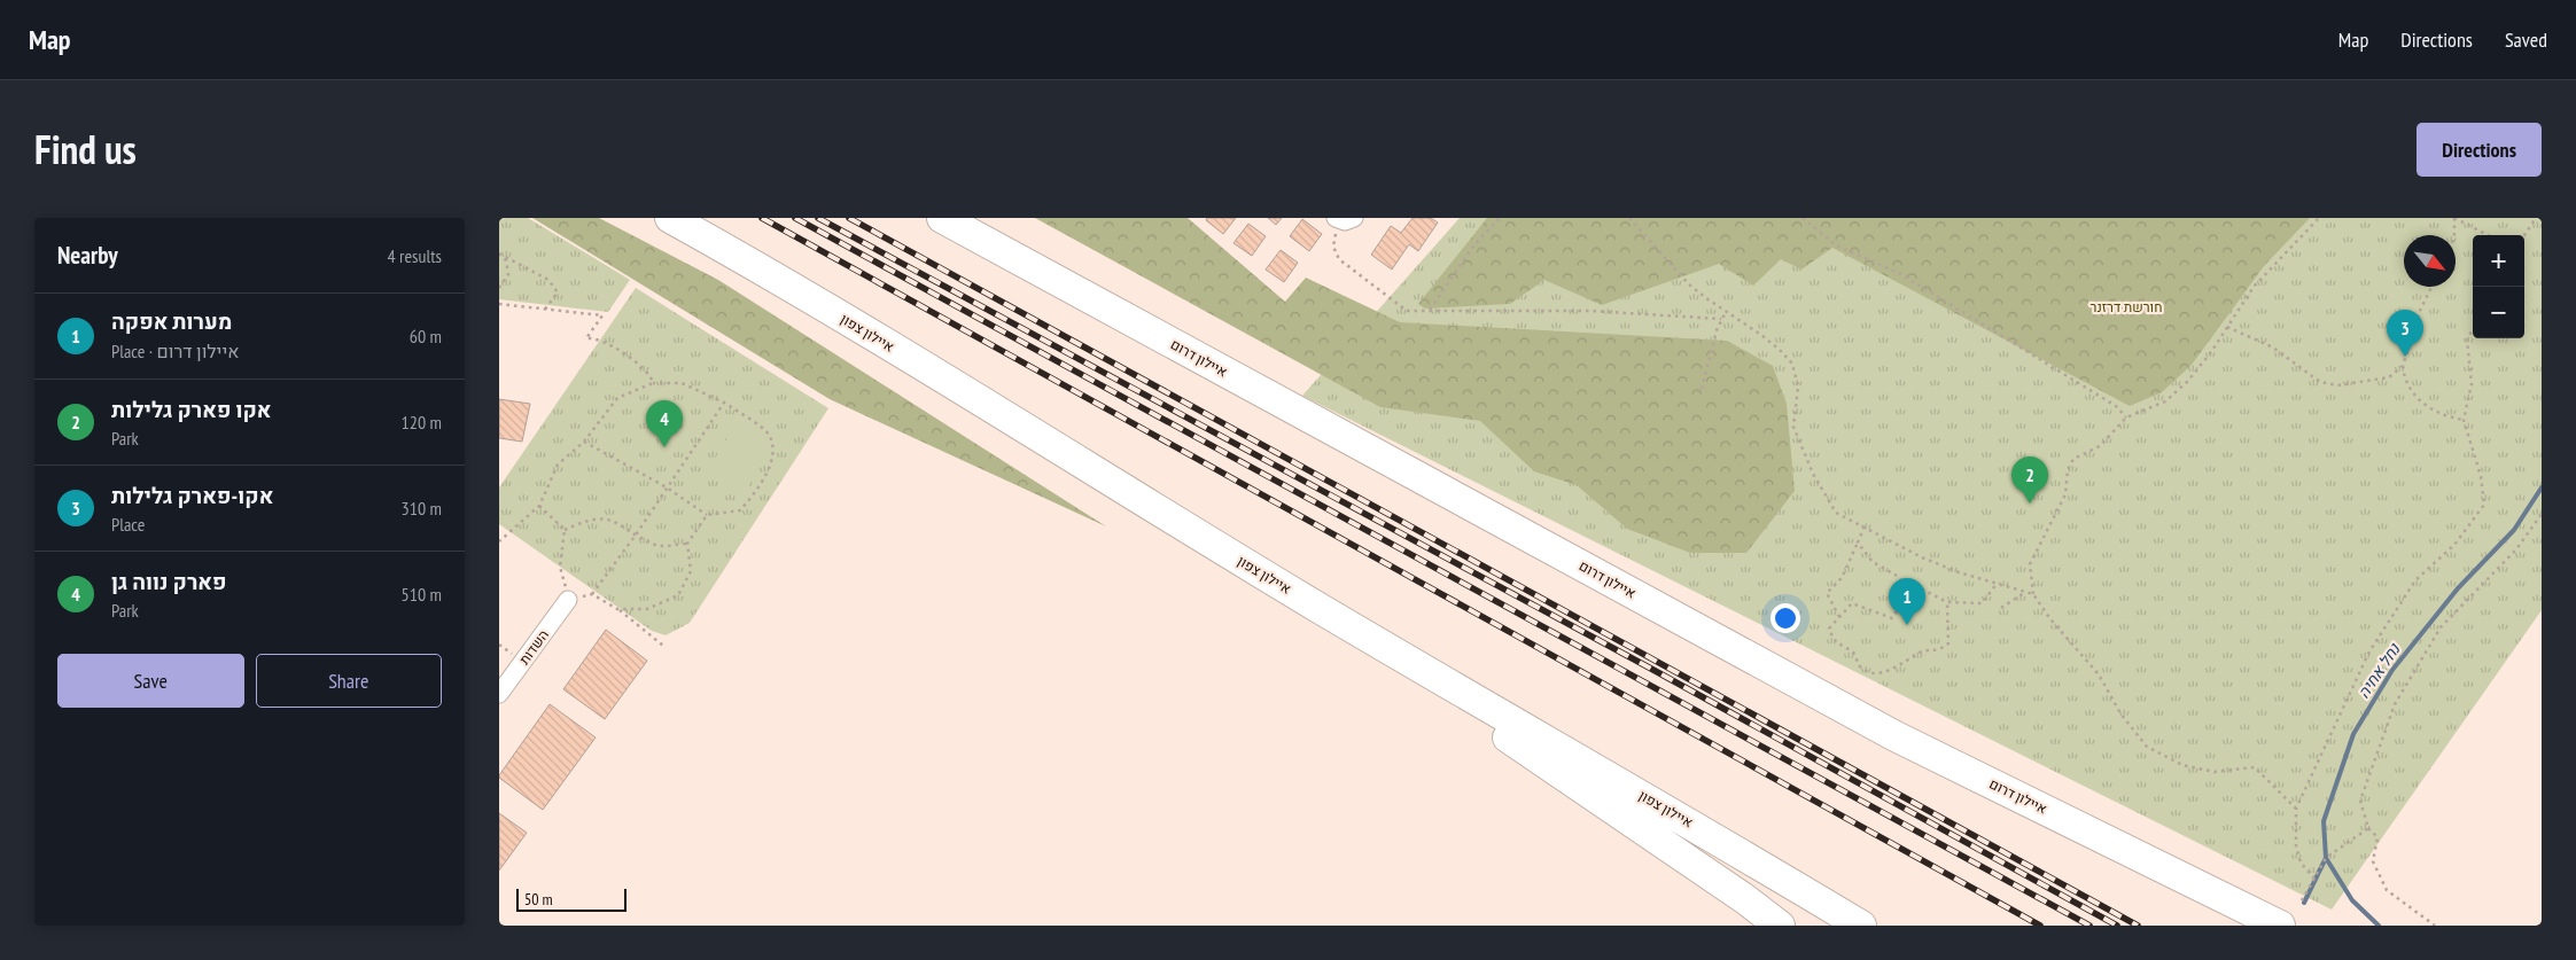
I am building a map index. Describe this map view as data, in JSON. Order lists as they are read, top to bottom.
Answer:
{
  "streets": {
    "highway": ["איילון צפון", "איילון דרום"],
    "street": ["השדות"]
  },
  "water": ["נחל אחיה"],
  "parks": ["חורשת דרזנר"],
  "scale_bar": "50 m",
  "north": "bottom right",
  "page": {
    "header": "Map",
    "nav": ["Map", "Directions", "Saved"],
    "title": "Find us",
    "buttons": [
      "Directions",
      ["Save", "Share"]
    ],
    "heading": ["Nearby", "4 results"],
    "map_buttons": ["+", "−"],
    "list": [
      {
        "mark": "1",
        "name": "מערות אפקה",
        "note": "Place · איילון דרום",
        "value": "60 m"
      },
      {
        "mark": "2",
        "name": "אקו פארק גלילות",
        "note": "Park",
        "value": "120 m"
      },
      {
        "mark": "3",
        "name": "אקו-פארק גלילות",
        "note": "Place",
        "value": "310 m"
      },
      {
        "mark": "4",
        "name": "פארק נווה גן",
        "note": "Park",
        "value": "510 m"
      }
    ],
    "pins": [
      "3",
      "4",
      "2",
      "1"
    ],
    "scale": "50 m"
  }
}
